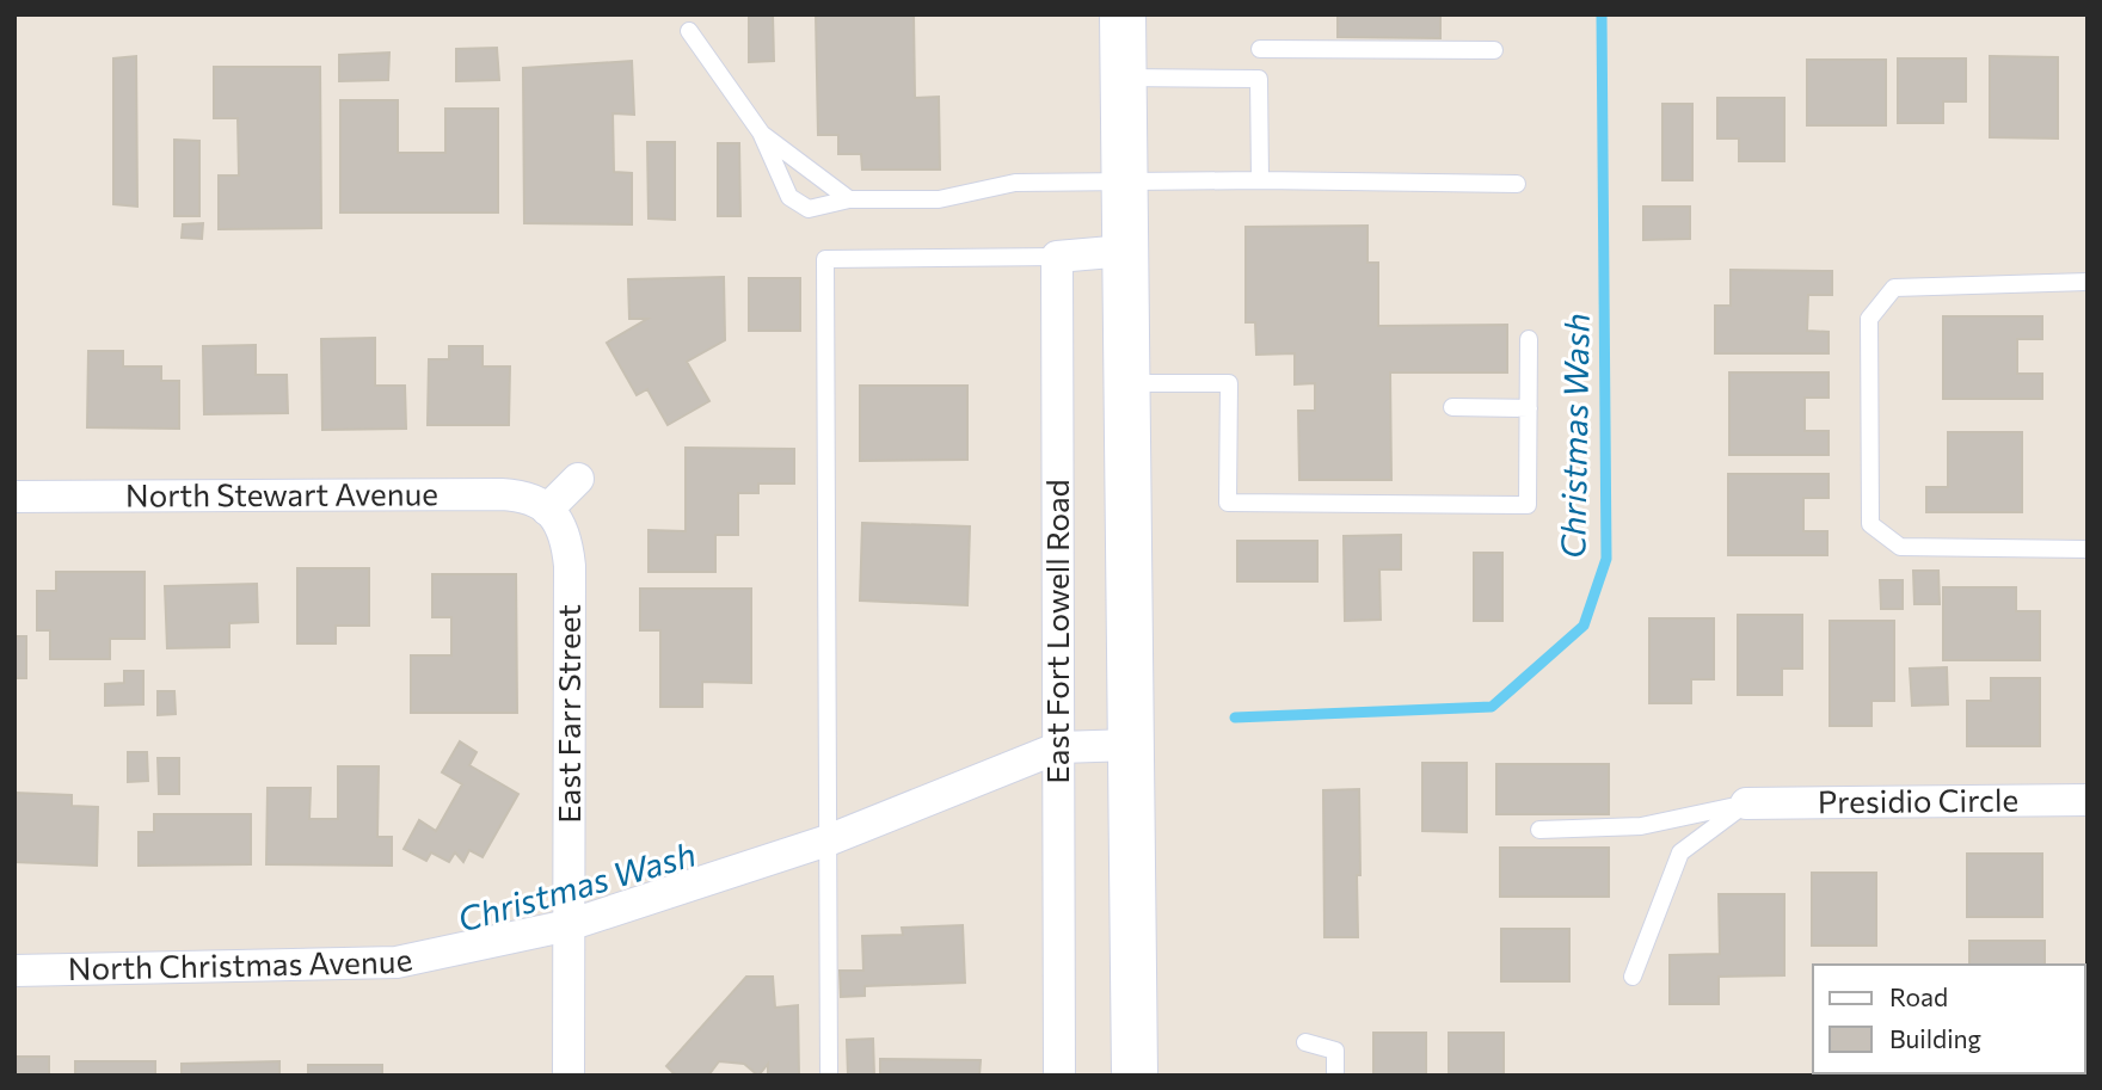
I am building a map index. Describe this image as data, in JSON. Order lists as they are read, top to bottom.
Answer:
{
  "streets": {
    "street": [
      "North Stewart Avenue",
      "East Fort Lowell Road",
      "East Farr Street",
      "Presidio Circle",
      "North Christmas Avenue"
    ]
  },
  "crossings": [
    ["North Stewart Avenue", "East Farr Street"],
    ["East Fort Lowell Road", "North Christmas Avenue"],
    ["East Farr Street", "North Christmas Avenue"]
  ],
  "water": ["Christmas Wash"],
  "legend": ["Road", "Building"]
}
